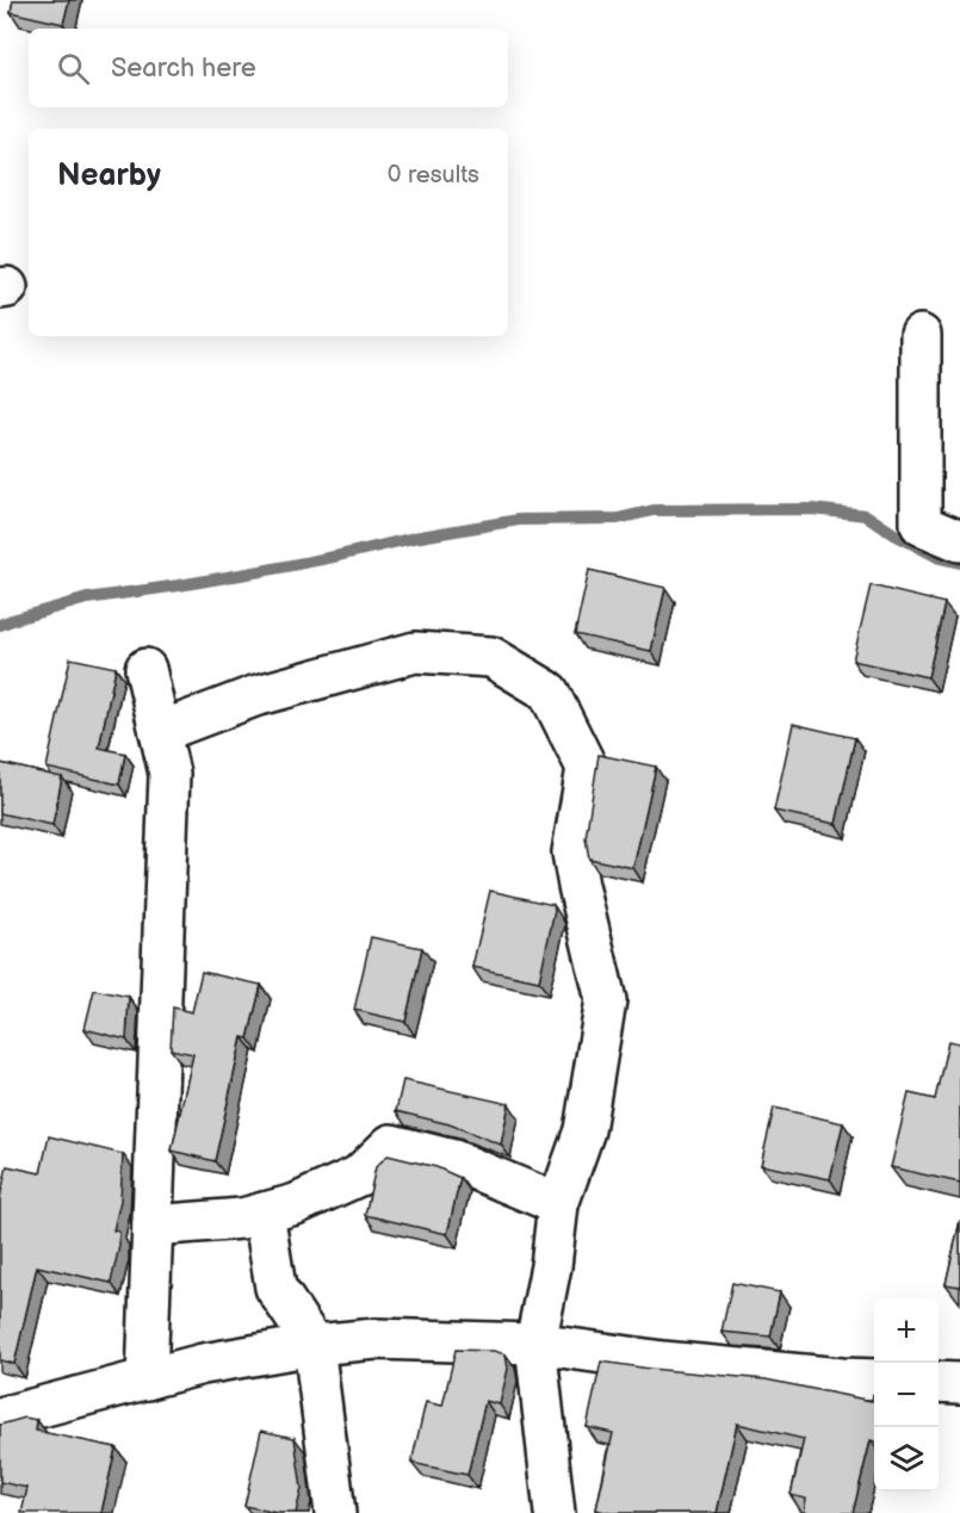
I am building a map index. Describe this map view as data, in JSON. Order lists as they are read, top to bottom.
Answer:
{
  "page": {
    "search": "Search here",
    "heading": ["Nearby", "0 results"],
    "map_buttons": ["+", "−"]
  }
}
